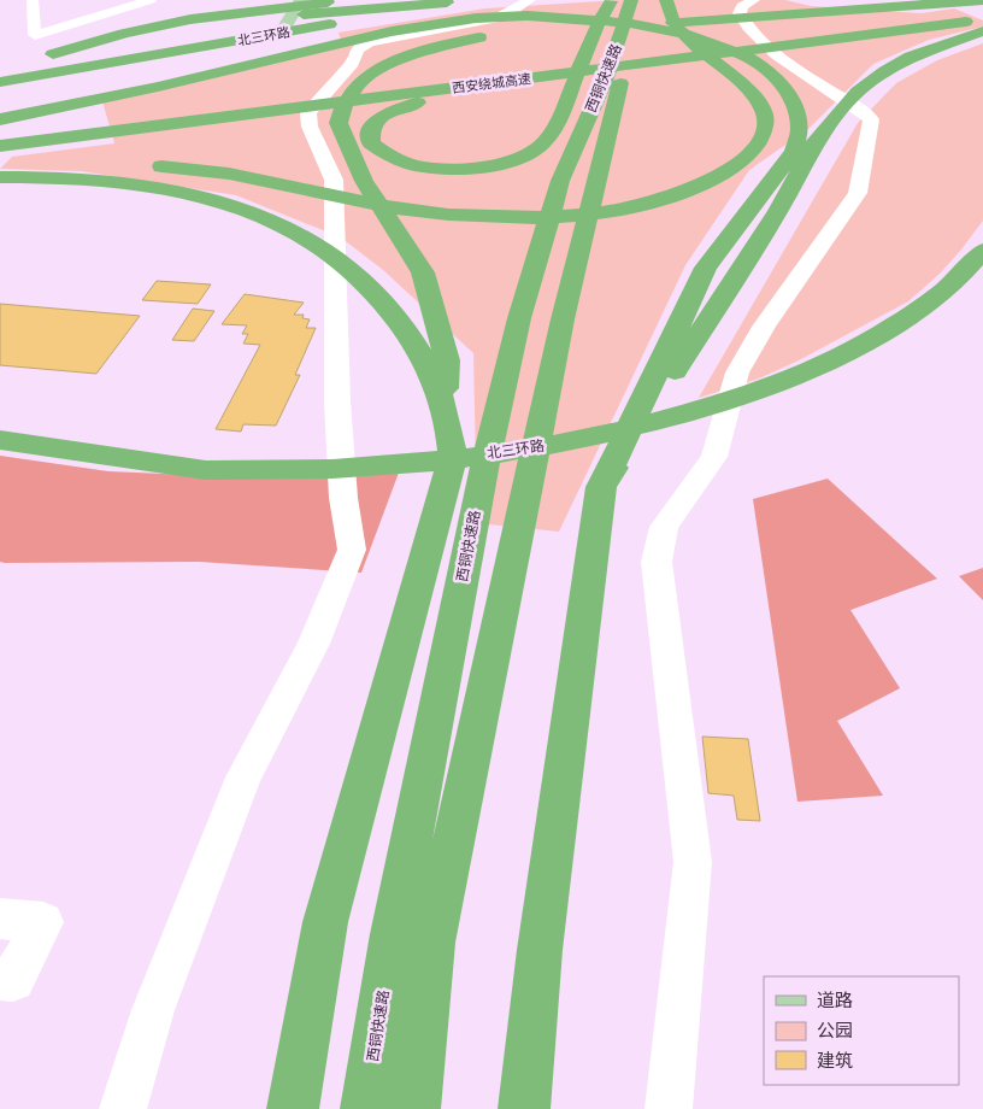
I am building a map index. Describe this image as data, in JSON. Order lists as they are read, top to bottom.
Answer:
{
  "streets": {
    "highway": ["北三环路", "西铜快速路", "西安绕城高速"]
  },
  "legend": ["道路", "公园", "建筑"]
}
